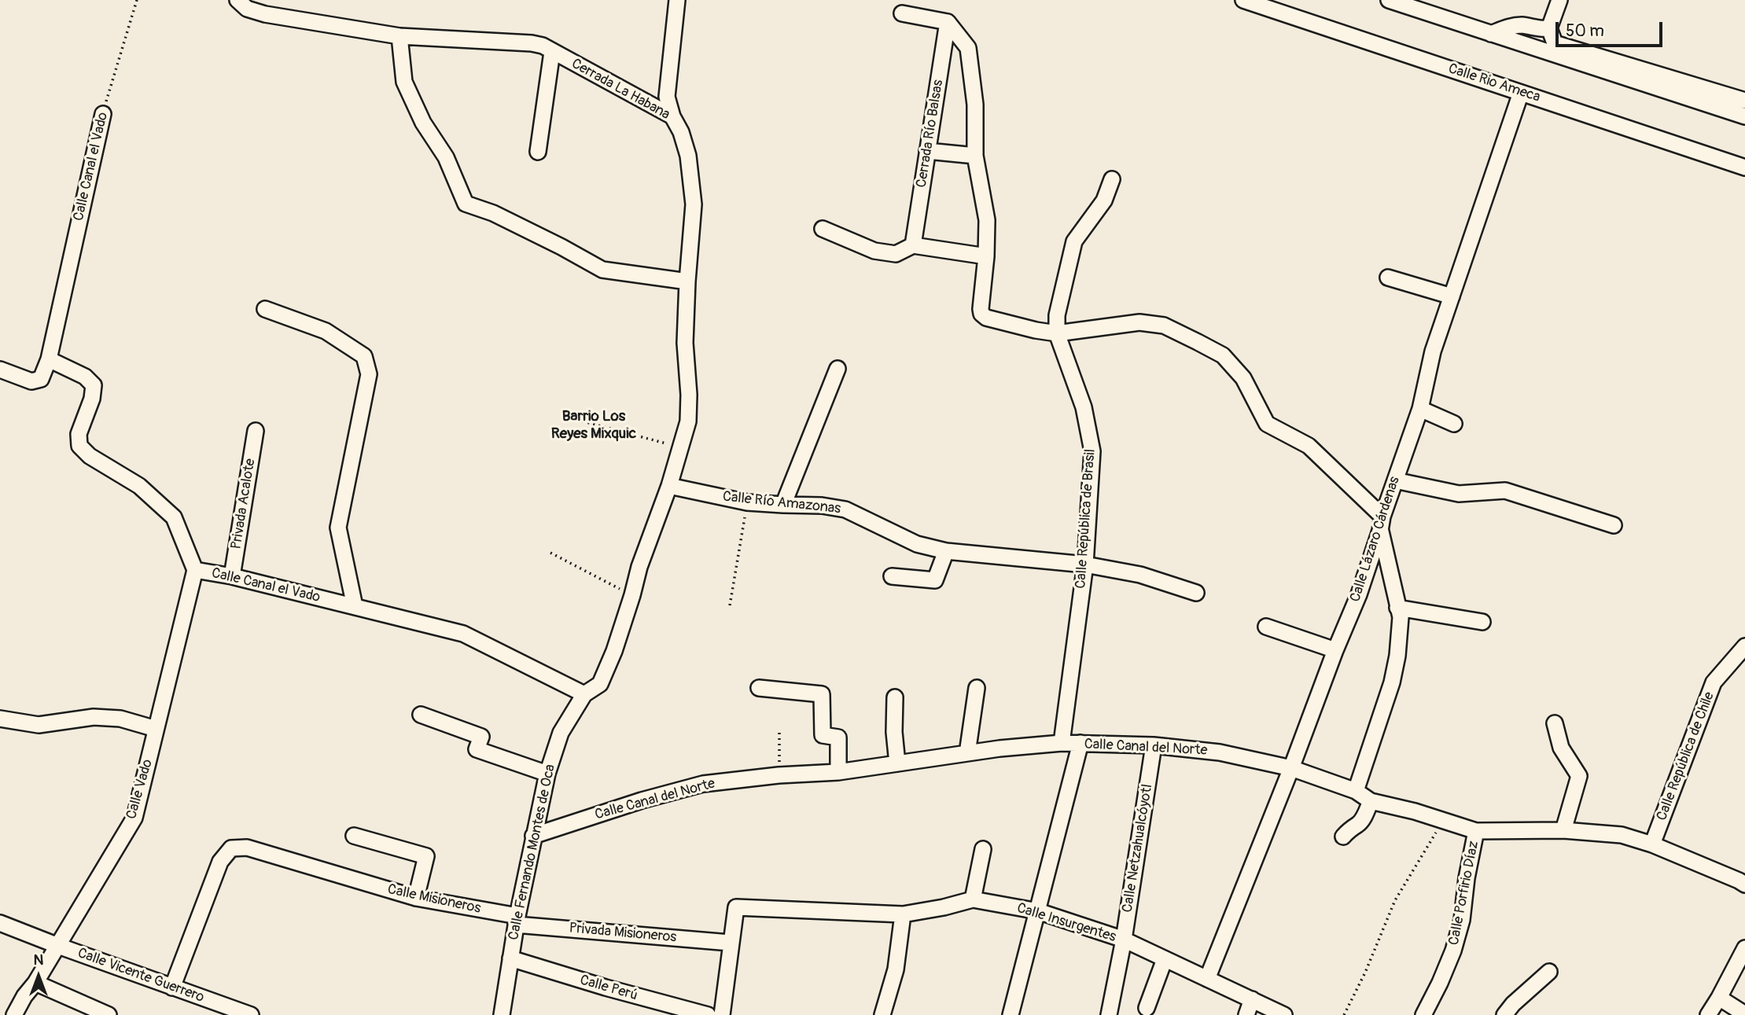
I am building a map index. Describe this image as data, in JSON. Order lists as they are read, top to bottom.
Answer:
{
  "streets": {
    "street": [
      "Calle Rio Ameca",
      "Cerrada La Habana",
      "Cerrada Río Balsas",
      "Calle Canal el Vado",
      "Calle Río Amazonas",
      "Privada Acalote",
      "Calle República de Brasil",
      "Calle Lázaro Cárdenas",
      "Calle Canal del Norte",
      "Calle República de Chile",
      "Calle Vado",
      "Calle Netzahualcóyotl",
      "Calle Fernando Montes de Oca",
      "Calle Porfirio Díaz",
      "Calle Misioneros",
      "Calle Insurgentes",
      "Privada Misioneros",
      "Calle Vicente Guerrero",
      "Calle Perú"
    ]
  },
  "crossings": [
    ["Calle Rio Ameca", "Calle Lázaro Cárdenas"],
    ["Cerrada La Habana", "Calle Río Amazonas"],
    ["Cerrada La Habana", "Calle Fernando Montes de Oca"],
    ["Calle Canal el Vado", "Privada Acalote"],
    ["Calle Canal el Vado", "Calle Vado"],
    ["Calle Canal el Vado", "Calle Fernando Montes de Oca"],
    ["Calle Río Amazonas", "Calle República de Brasil"],
    ["Calle Río Amazonas", "Calle Fernando Montes de Oca"],
    ["Calle República de Brasil", "Calle Canal del Norte"],
    ["Calle Lázaro Cárdenas", "Calle Canal del Norte"],
    ["Calle Lázaro Cárdenas", "Calle Insurgentes"],
    ["Calle Canal del Norte", "Calle República de Chile"],
    ["Calle Canal del Norte", "Calle Netzahualcóyotl"],
    ["Calle Canal del Norte", "Calle Fernando Montes de Oca"],
    ["Calle Canal del Norte", "Calle Porfirio Díaz"],
    ["Calle Vado", "Calle Vicente Guerrero"],
    ["Calle Netzahualcóyotl", "Calle Insurgentes"],
    ["Calle Fernando Montes de Oca", "Calle Misioneros"],
    ["Calle Fernando Montes de Oca", "Privada Misioneros"],
    ["Calle Fernando Montes de Oca", "Calle Perú"],
    ["Calle Misioneros", "Privada Misioneros"],
    ["Calle Misioneros", "Calle Vicente Guerrero"],
    ["Calle Insurgentes", "Privada Misioneros"]
  ],
  "districts": ["Barrio Los Reyes Mixquic"],
  "scale_bar": "50 m",
  "north": "top"
}
